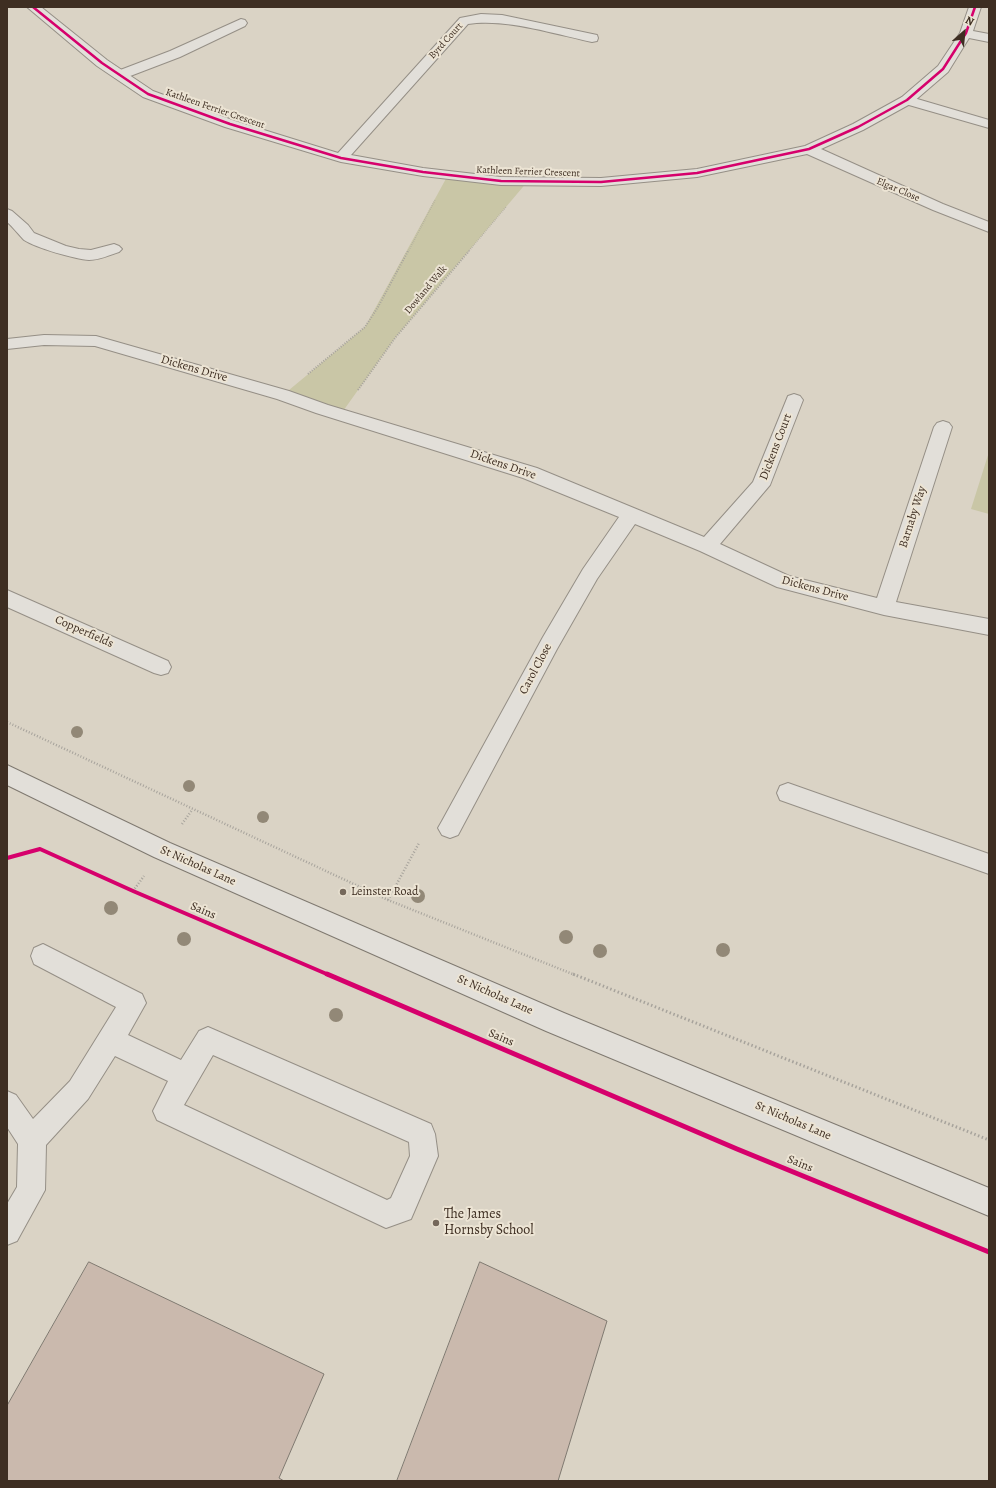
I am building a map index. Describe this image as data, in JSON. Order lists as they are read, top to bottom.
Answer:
{
  "streets": {
    "street": [
      "Byrd Court",
      "Kathleen Ferrier Crescent",
      "Elgar Close",
      "Dickens Drive",
      "Dickens Court",
      "Barnaby Way",
      "Copperfields",
      "Carol Close",
      "St Nicholas Lane"
    ],
    "path": ["Dowland Walk"],
    "cycle path": ["Sains"]
  },
  "crossings": [
    ["Byrd Court", "Kathleen Ferrier Crescent"],
    ["Kathleen Ferrier Crescent", "Elgar Close"],
    ["Kathleen Ferrier Crescent", "Dowland Walk"],
    ["Dowland Walk", "Dickens Drive"],
    ["Dickens Drive", "Dickens Court"],
    ["Dickens Drive", "Barnaby Way"],
    ["Dickens Drive", "Carol Close"]
  ],
  "places": ["Leinster Road", "The James Hornsby School"],
  "north": "top right"
}
